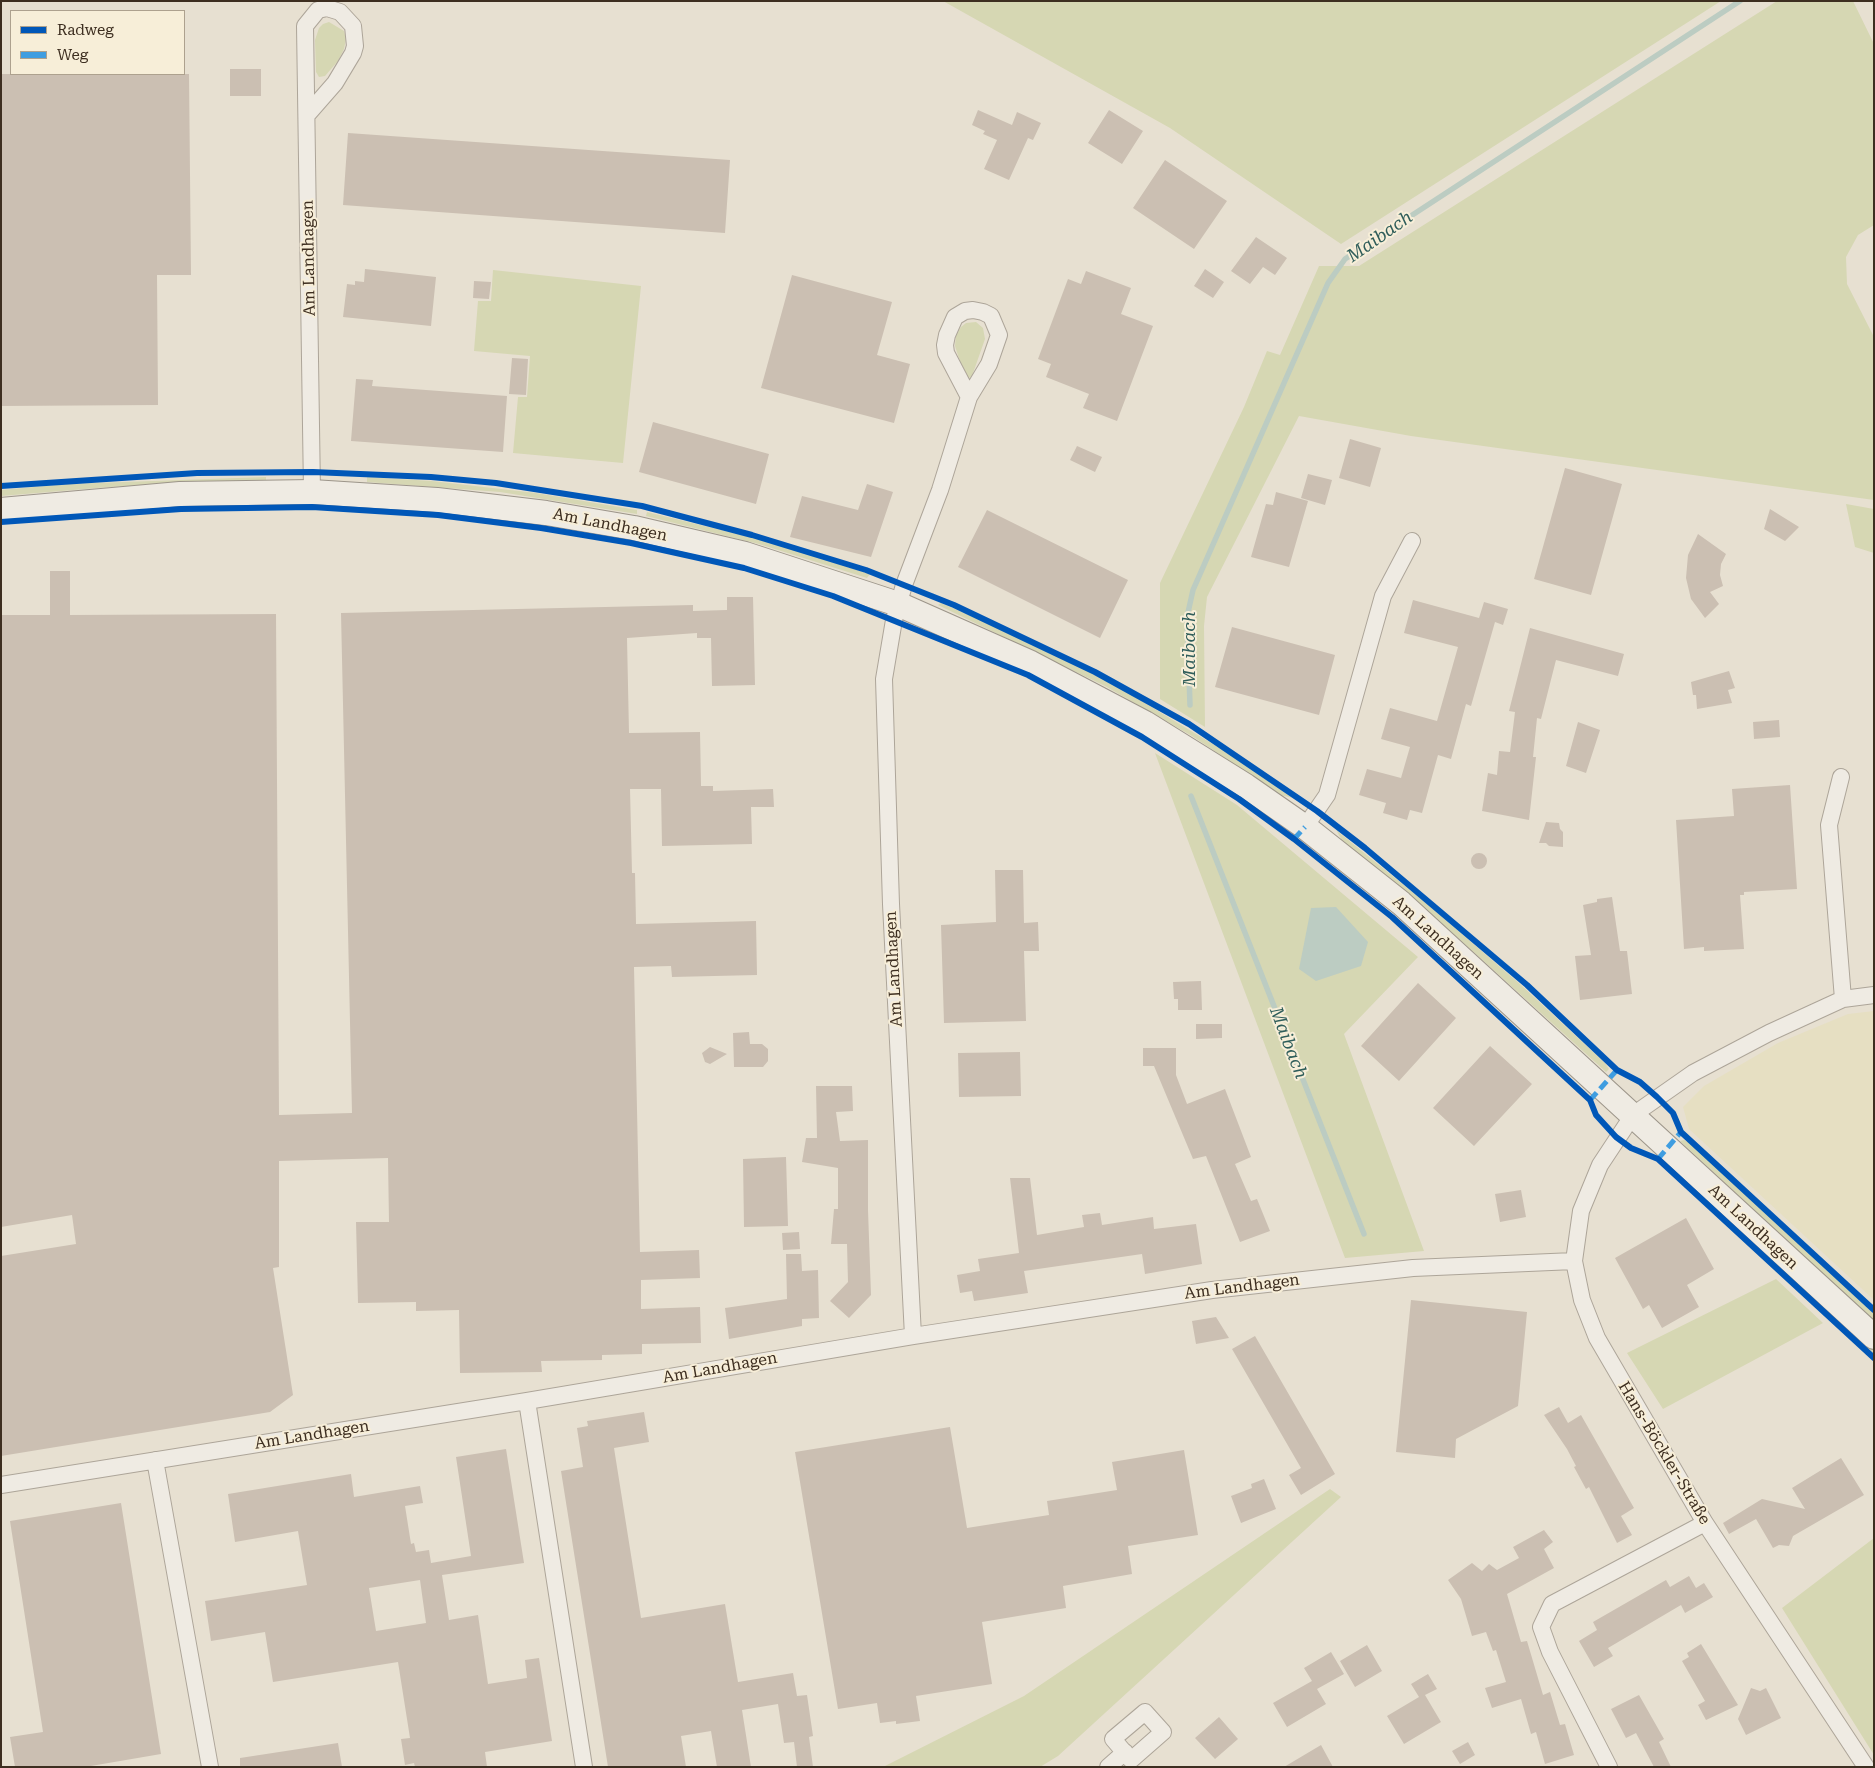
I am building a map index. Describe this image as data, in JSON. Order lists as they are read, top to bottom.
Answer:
{
  "streets": {
    "street": ["Am Landhagen", "Hans-Böckler-Straße"]
  },
  "crossings": [
    ["Am Landhagen", "Hans-Böckler-Straße"]
  ],
  "water": ["Maibach"],
  "legend": ["Radweg", "Weg"]
}
